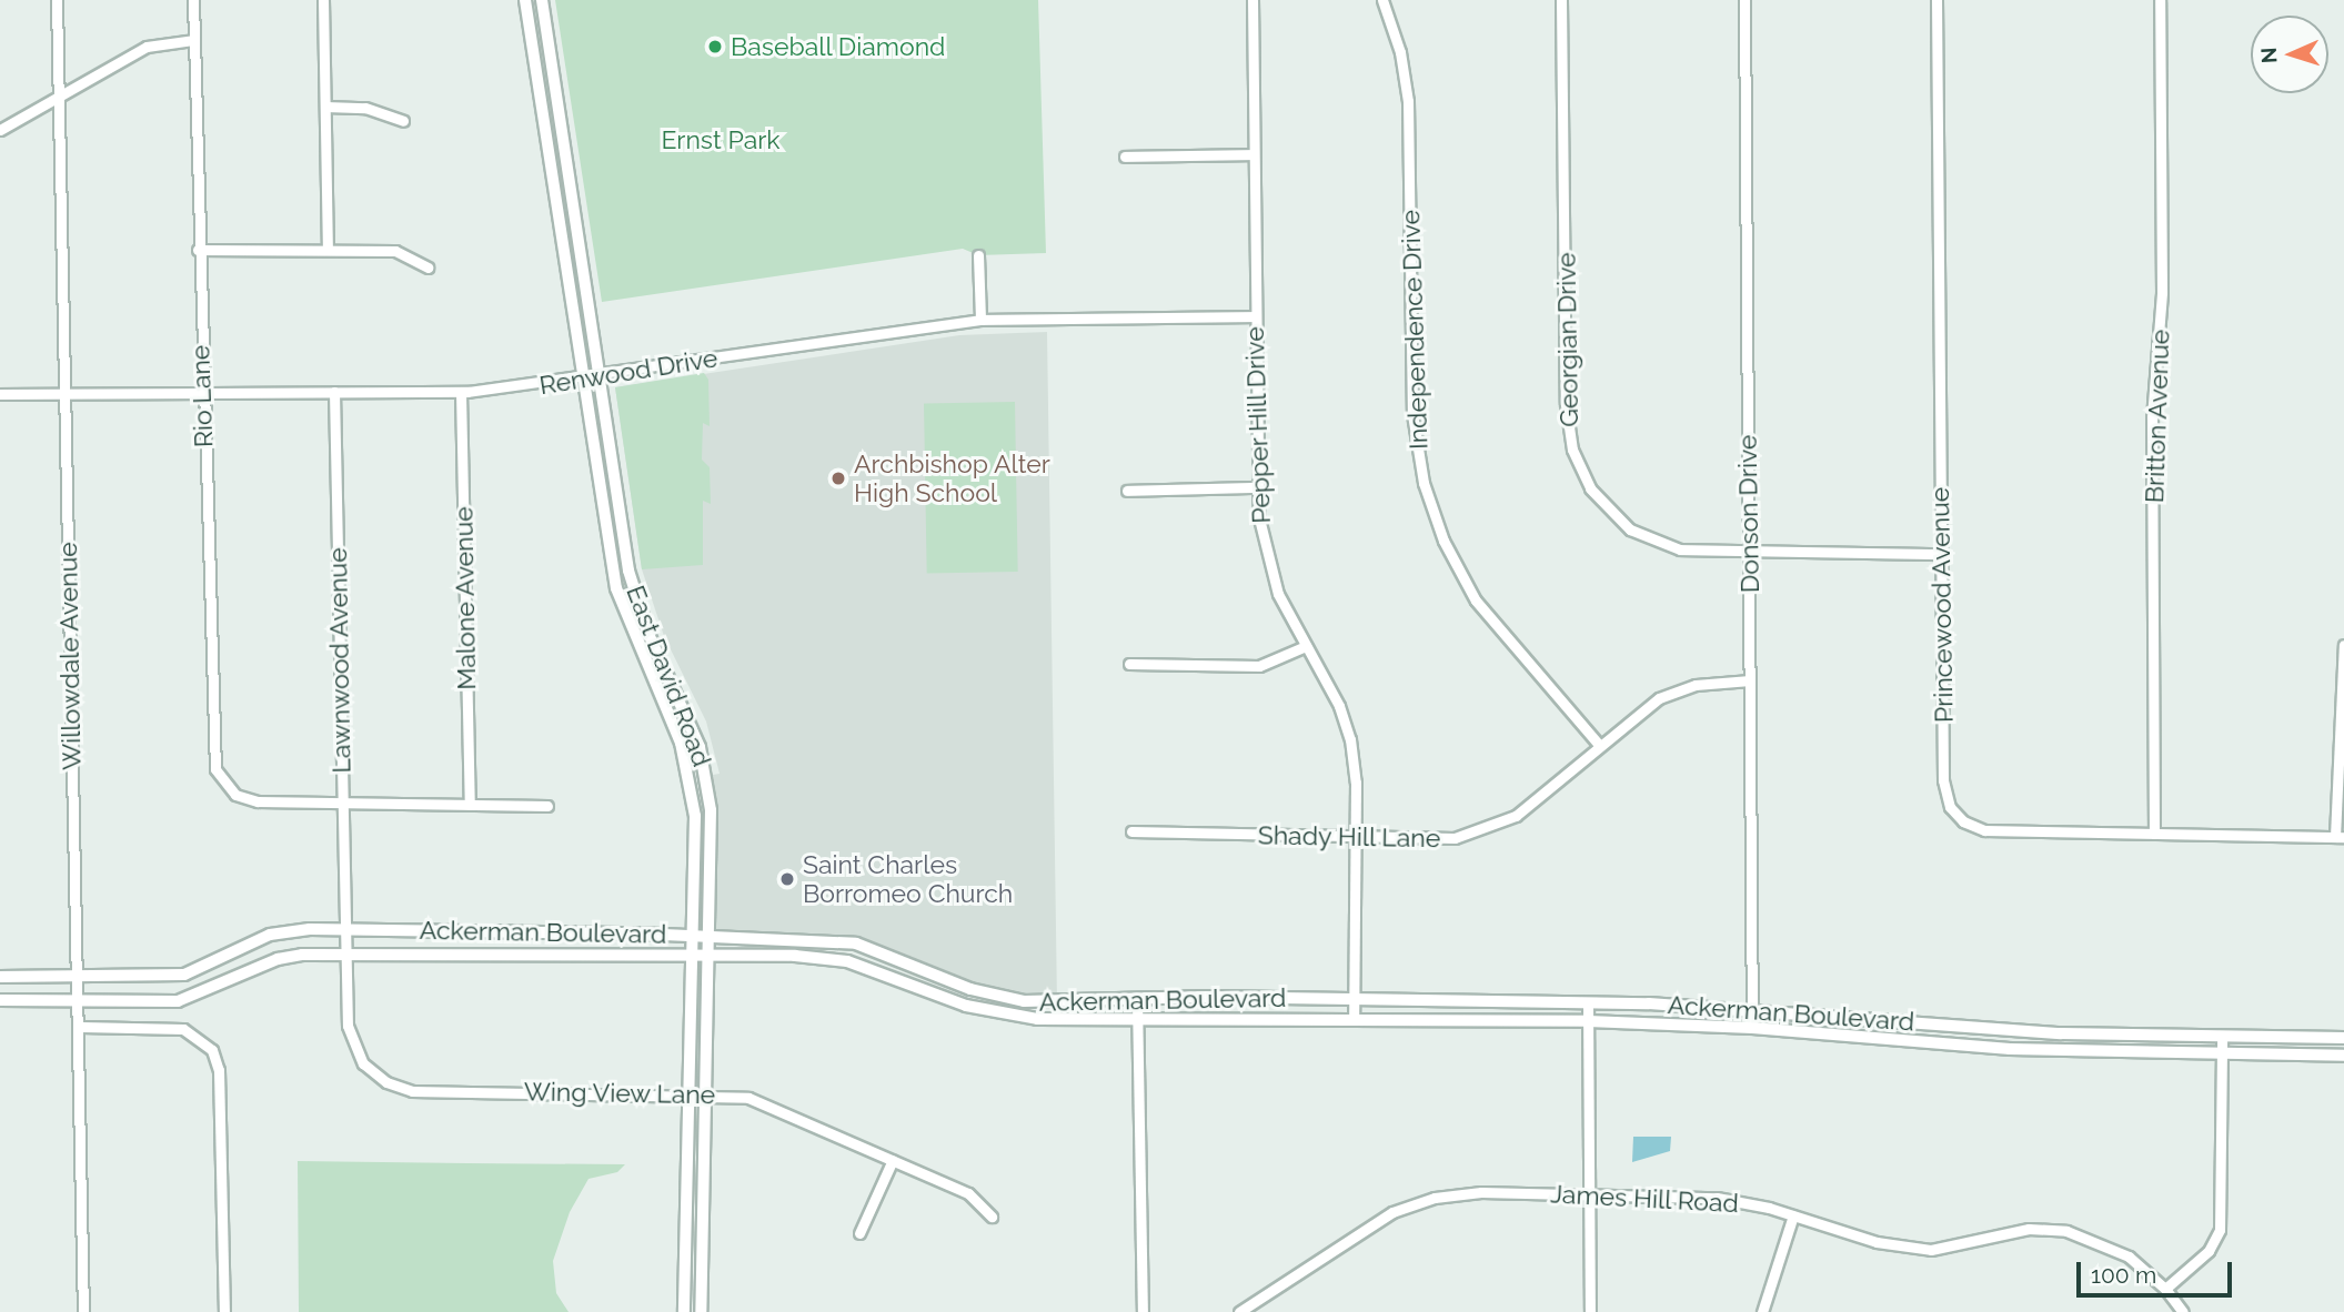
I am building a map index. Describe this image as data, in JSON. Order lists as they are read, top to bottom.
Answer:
{
  "streets": {
    "street": [
      "Independence Drive",
      "Georgian Drive",
      "Renwood Drive",
      "Rio Lane",
      "Britton Avenue",
      "Pepper Hill Drive",
      "Donson Drive",
      "Malone Avenue",
      "Princewood Avenue",
      "Willowdale Avenue",
      "Lawnwood Avenue",
      "East David Road",
      "Shady Hill Lane",
      "Ackerman Boulevard",
      "Wing View Lane",
      "James Hill Road"
    ]
  },
  "crossings": [
    ["Independence Drive", "Shady Hill Lane"],
    ["Georgian Drive", "Donson Drive"],
    ["Georgian Drive", "Princewood Avenue"],
    ["Renwood Drive", "Rio Lane"],
    ["Renwood Drive", "Pepper Hill Drive"],
    ["Renwood Drive", "Malone Avenue"],
    ["Renwood Drive", "Willowdale Avenue"],
    ["Renwood Drive", "Lawnwood Avenue"],
    ["Renwood Drive", "East David Road"],
    ["Rio Lane", "Lawnwood Avenue"],
    ["Britton Avenue", "Princewood Avenue"],
    ["Pepper Hill Drive", "Shady Hill Lane"],
    ["Pepper Hill Drive", "Ackerman Boulevard"],
    ["Donson Drive", "Shady Hill Lane"],
    ["Donson Drive", "Ackerman Boulevard"],
    ["Willowdale Avenue", "Ackerman Boulevard"],
    ["Lawnwood Avenue", "Ackerman Boulevard"],
    ["Lawnwood Avenue", "Wing View Lane"],
    ["East David Road", "Ackerman Boulevard"],
    ["East David Road", "Wing View Lane"],
    ["Ackerman Boulevard", "Wing View Lane"]
  ],
  "parks": ["Ernst Park"],
  "places": ["Baseball Diamond", "Archbishop Alter High School", "Saint Charles Borromeo Church"],
  "scale_bar": "100 m",
  "north": "left"
}
